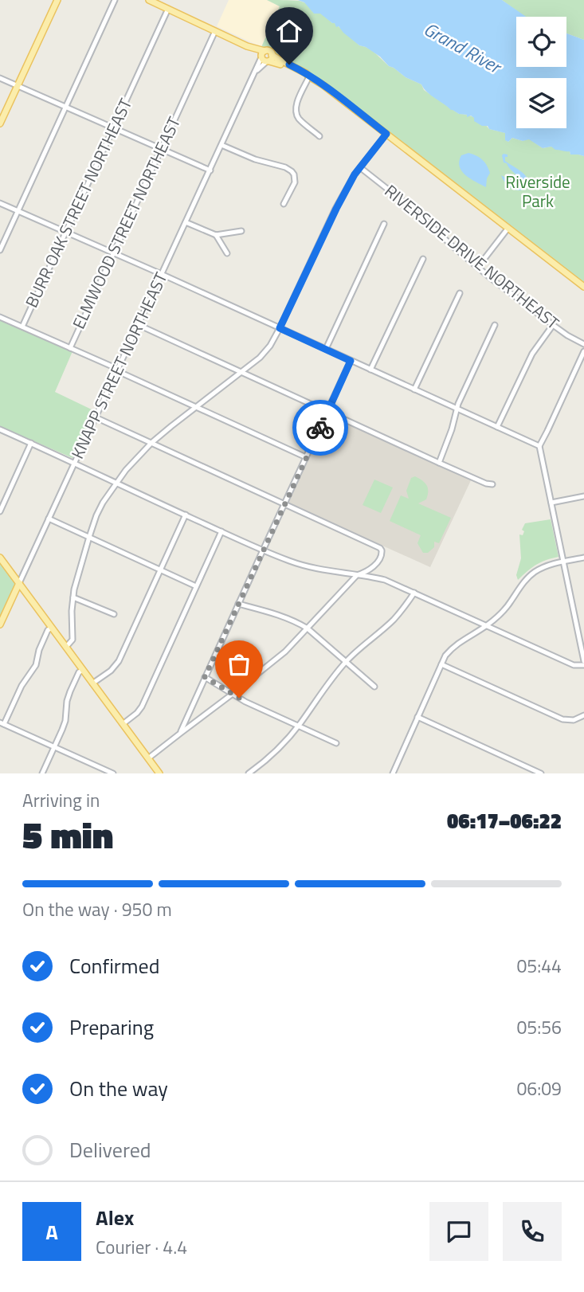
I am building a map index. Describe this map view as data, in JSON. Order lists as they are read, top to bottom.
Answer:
{
  "streets": {
    "main road": ["KNAPP STREET NORTHEAST"],
    "street": ["BURR OAK STREET NORTHEAST", "ELMWOOD STREET NORTHEAST", "RIVERSIDE DRIVE NORTHEAST"]
  },
  "water": ["Grand River"],
  "parks": ["Riverside Park"],
  "page": {
    "heading": ["5 min", "Arriving in", "06:17–06:22"],
    "panel": ["Alex", "Courier · 4.4"],
    "bar": "On the way · 950 m",
    "list": [
      ["Confirmed", "05:44"],
      ["Preparing", "05:56"],
      ["On the way", "06:09"],
      "Delivered"
    ],
    "round": "A"
  }
}
